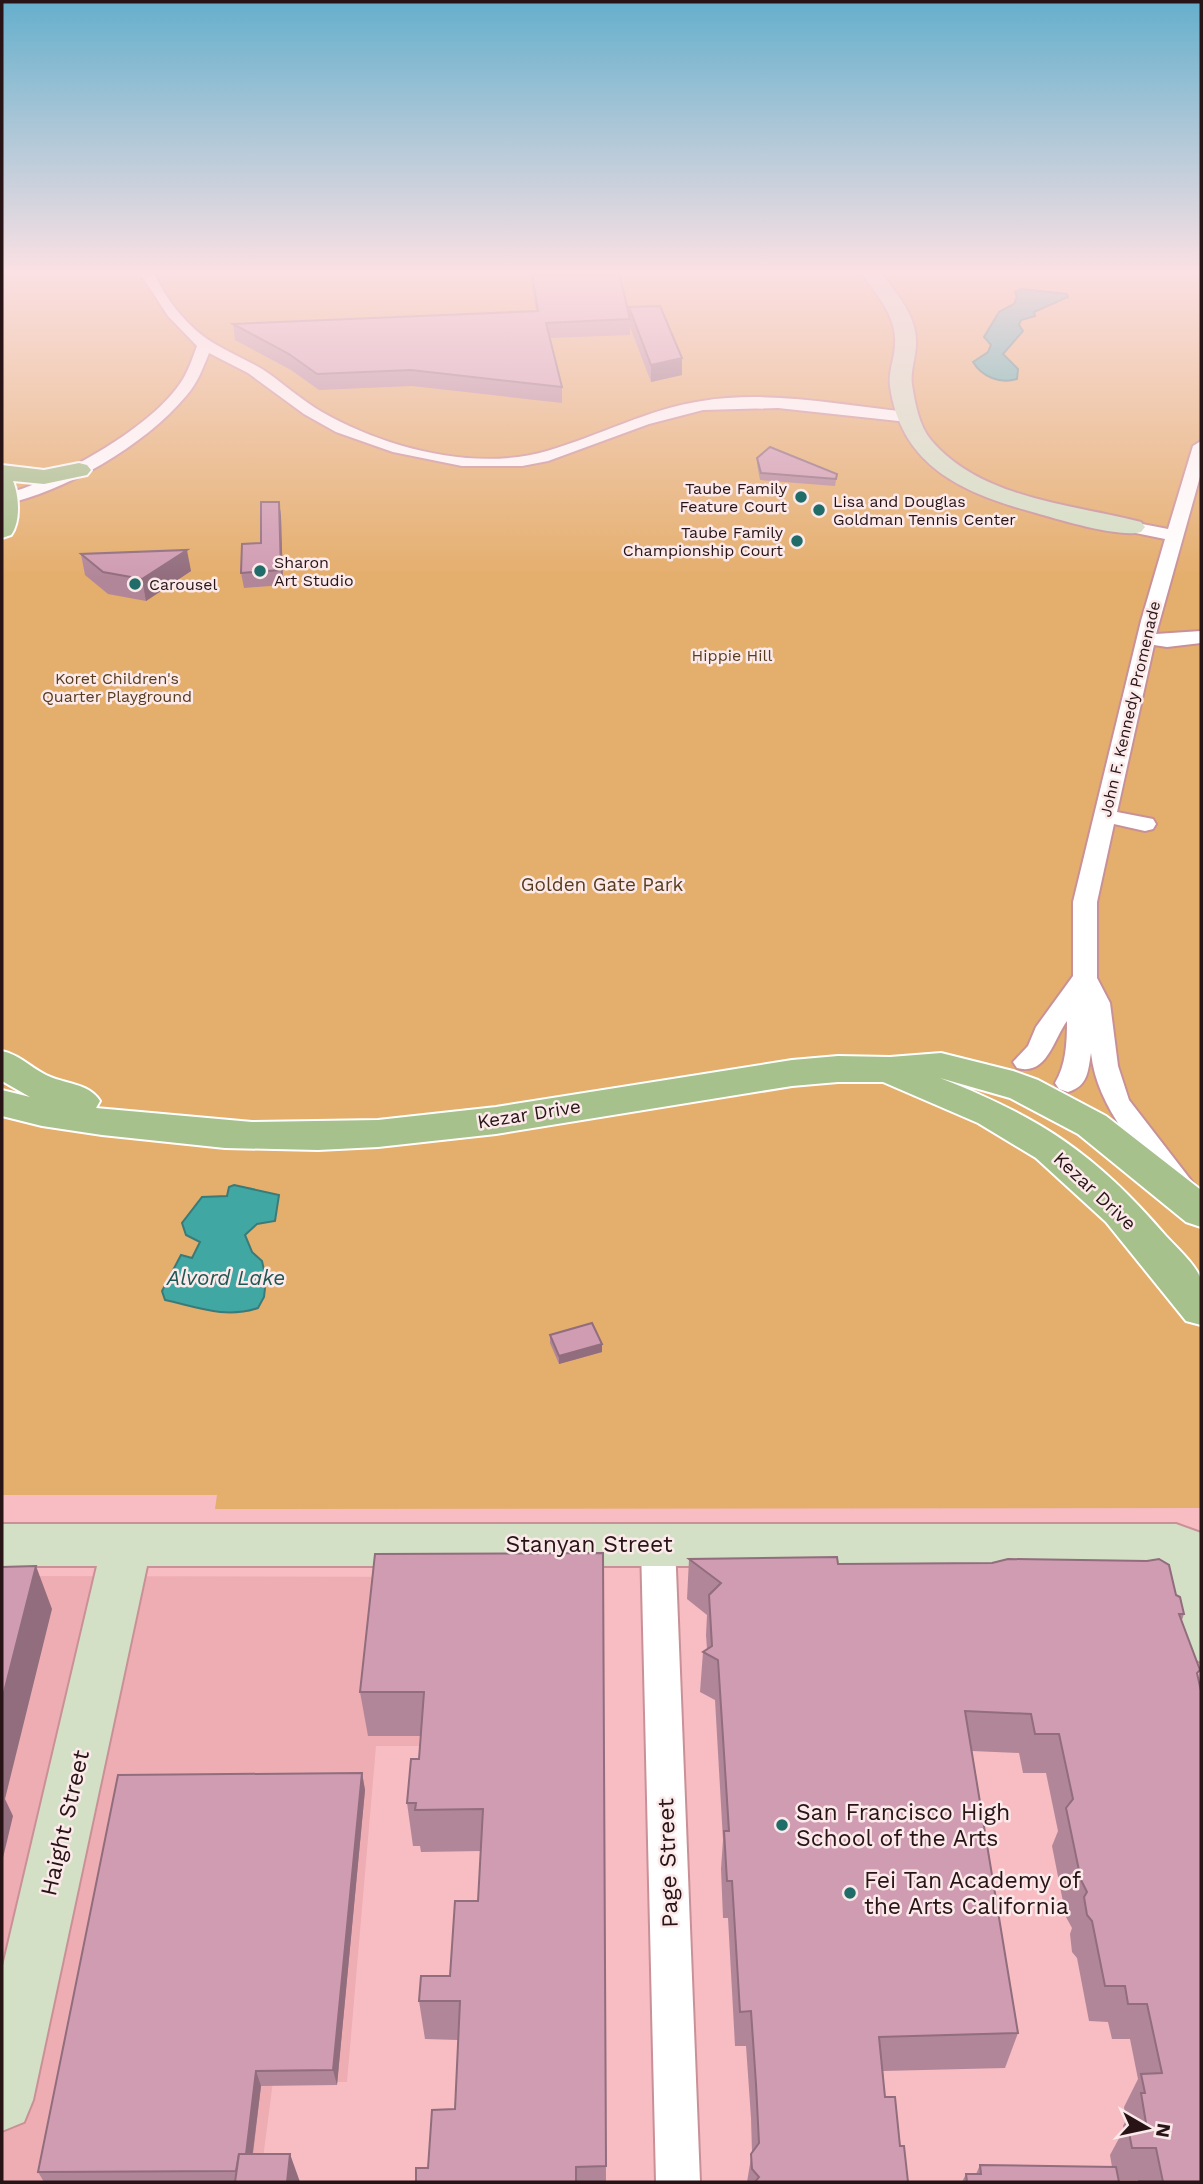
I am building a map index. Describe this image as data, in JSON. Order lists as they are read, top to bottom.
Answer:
{
  "streets": {
    "main road": ["Kezar Drive"],
    "street": [
      "John F. Kennedy Promenade",
      "Stanyan Street",
      "Haight Street",
      "Page Street"
    ]
  },
  "crossings": [
    ["John F. Kennedy Promenade", "Kezar Drive"],
    ["Stanyan Street", "Haight Street"],
    ["Stanyan Street", "Page Street"]
  ],
  "water": ["Alvord Lake"],
  "parks": ["Hippie Hill", "Koret Children's Quarter Playground", "Golden Gate Park"],
  "places": [
    "Taube Family Feature Court",
    "Lisa and Douglas Goldman Tennis Center",
    "Taube Family Championship Court",
    "Sharon Art Studio",
    "Carousel",
    "San Francisco High School of the Arts",
    "Fei Tan Academy of the Arts California"
  ],
  "north": "right"
}
